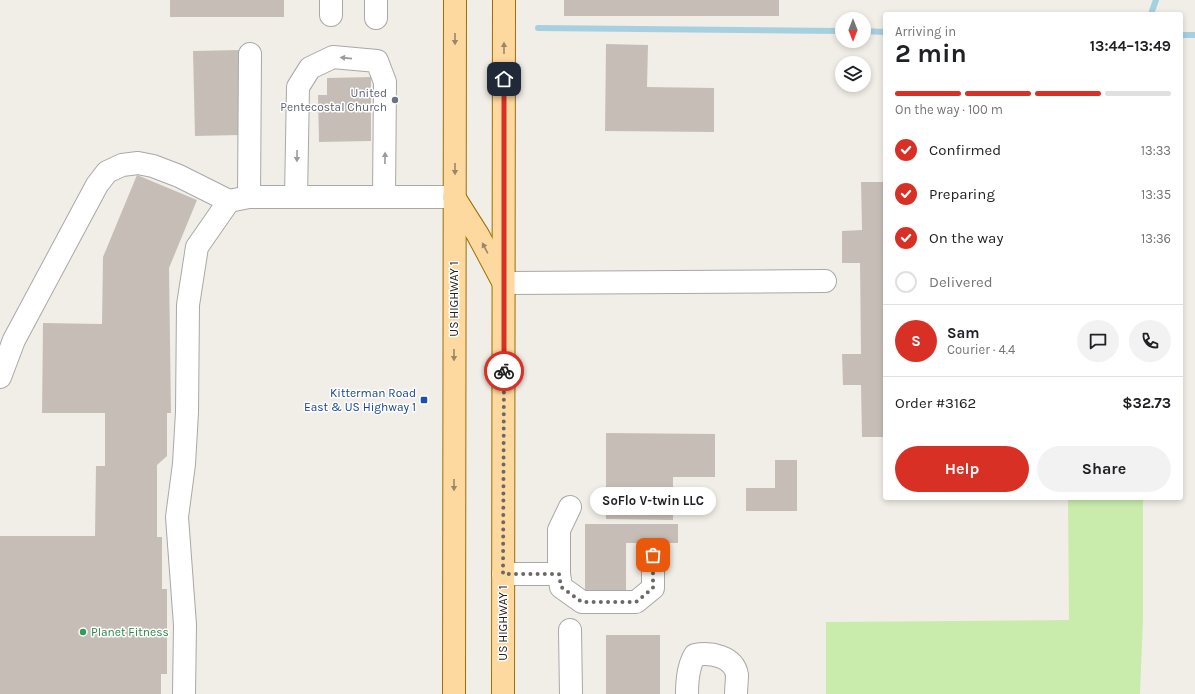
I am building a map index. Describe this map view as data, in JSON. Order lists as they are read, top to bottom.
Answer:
{
  "streets": {
    "main road": ["US HIGHWAY 1"]
  },
  "places": {
    "other": ["United Pentecostal Church", "SoFlo V-twin LLC", "Planet Fitness"],
    "transit": ["Kitterman Road East & US Highway 1"]
  },
  "north": "bottom",
  "page": {
    "heading": ["2 min", "Arriving in", "13:44–13:49"],
    "panel": [
      "Sam",
      "Courier · 4.4",
      "Order #3162",
      "$32.73"
    ],
    "bar": "On the way · 100 m",
    "list": [
      ["Confirmed", "13:33"],
      ["Preparing", "13:35"],
      ["On the way", "13:36"],
      "Delivered"
    ],
    "round": "S",
    "buttons": ["Help", "Share"],
    "bubble": "SoFlo V-twin LLC"
  }
}
